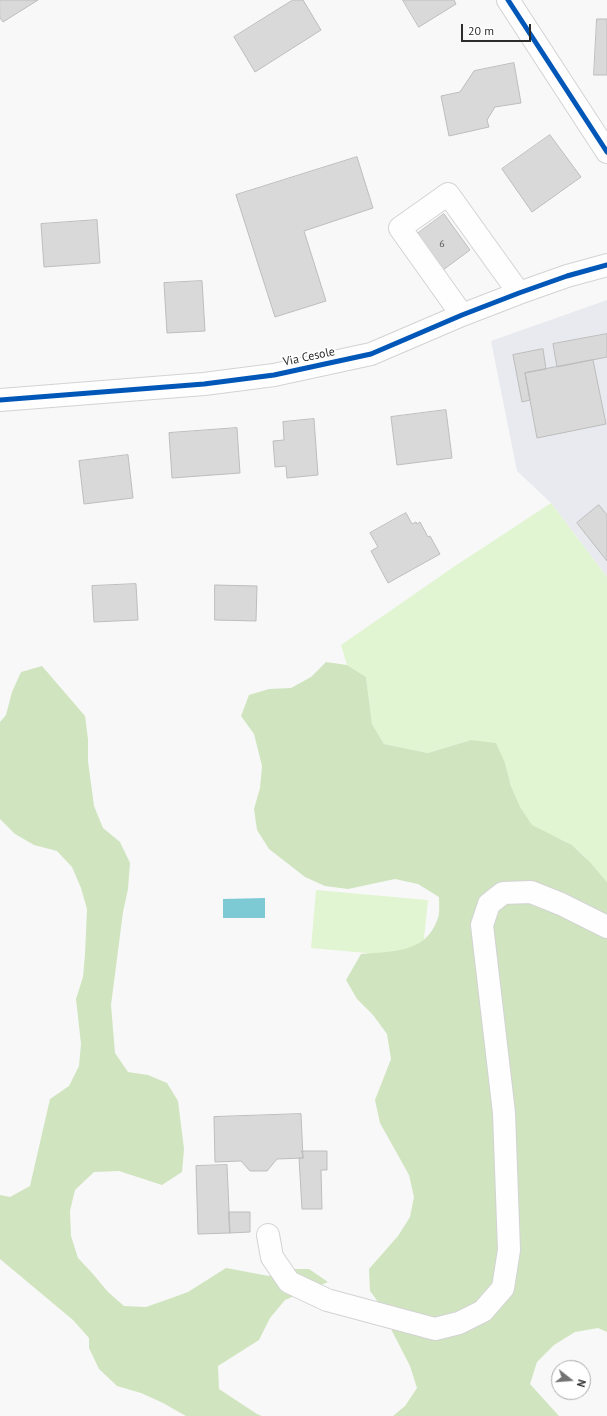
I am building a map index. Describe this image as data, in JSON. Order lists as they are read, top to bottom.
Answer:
{
  "streets": {
    "street": ["Via Cesole"]
  },
  "house_numbers": ["6"],
  "scale_bar": "20 m",
  "north": "right"
}
